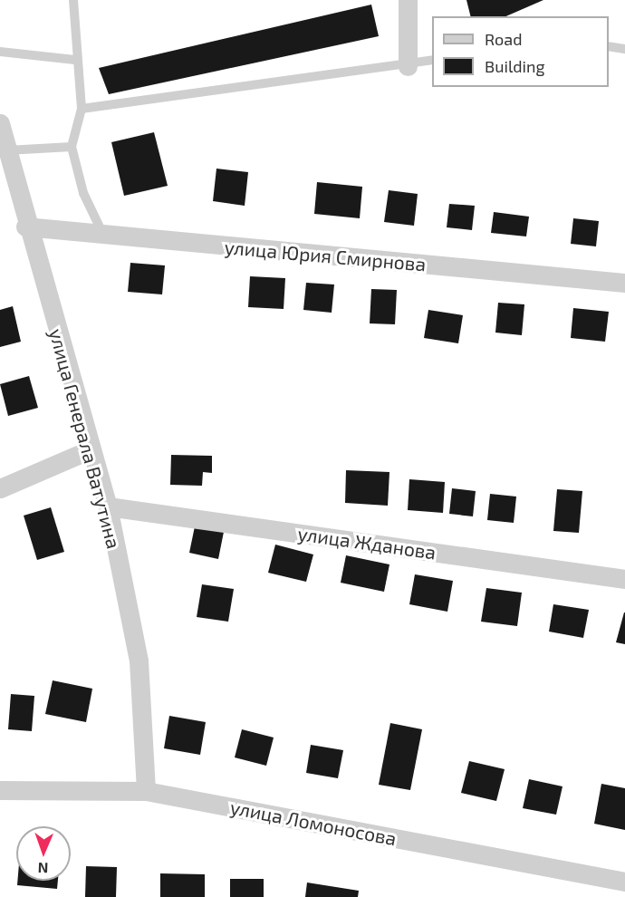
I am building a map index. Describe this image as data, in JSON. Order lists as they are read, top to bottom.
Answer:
{
  "streets": {
    "street": [
      "улица Юрия Смирнова",
      "улица Генерала Ватутина",
      "улица Жданова",
      "улица Ломоносова"
    ]
  },
  "crossings": [
    ["улица Юрия Смирнова", "улица Генерала Ватутина"],
    ["улица Генерала Ватутина", "улица Жданова"],
    ["улица Генерала Ватутина", "улица Ломоносова"]
  ],
  "legend": ["Road", "Building"],
  "north": "bottom"
}
